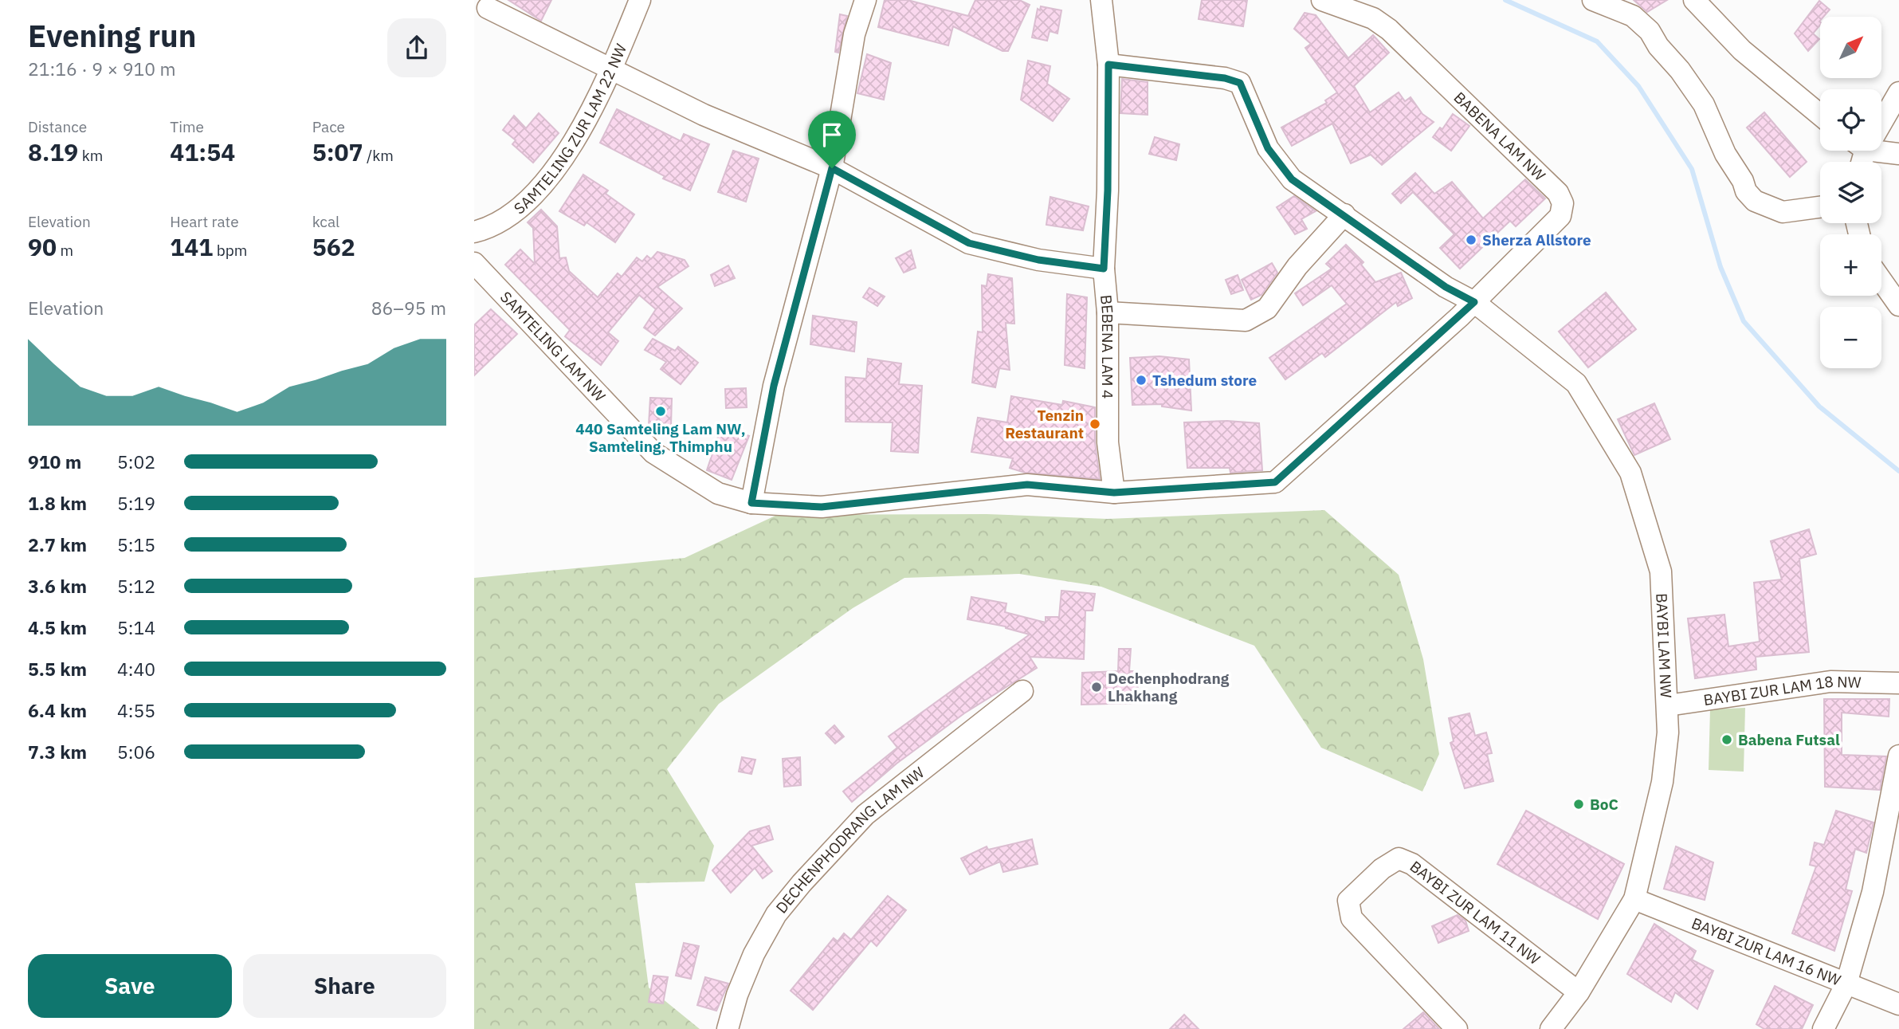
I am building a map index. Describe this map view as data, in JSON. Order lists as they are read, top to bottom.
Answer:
{
  "streets": {
    "street": [
      "SAMTELING ZUR LAM 22 NW",
      "BABENA LAM NW",
      "SAMTELING LAM NW",
      "BEBENA LAM 4",
      "BAYBI LAM NW",
      "BAYBI ZUR LAM 18 NW",
      "DECHENPHODRANG LAM NW",
      "BAYBI ZUR LAM 11 NW",
      "BAYBI ZUR LAM 16 NW"
    ]
  },
  "crossings": [
    ["BABENA LAM NW", "SAMTELING LAM NW"],
    ["BABENA LAM NW", "BAYBI LAM NW"],
    ["SAMTELING LAM NW", "BEBENA LAM 4"],
    ["SAMTELING LAM NW", "BAYBI LAM NW"],
    ["BEBENA LAM 4", "BAYBI LAM NW"],
    ["BAYBI LAM NW", "BAYBI ZUR LAM 18 NW"],
    ["BAYBI LAM NW", "BAYBI ZUR LAM 11 NW"],
    ["BAYBI LAM NW", "BAYBI ZUR LAM 16 NW"]
  ],
  "places": [
    "Sherza Allstore",
    "Tshedum store",
    "440 Samteling Lam NW, Samteling, Thimphu",
    "Tenzin Restaurant",
    "Dechenphodrang Lhakhang",
    "Babena Futsal",
    "BoC"
  ],
  "north": "top right",
  "page": {
    "heading": ["Evening run", "21:16 · 9 × 910 m"],
    "map_buttons": ["+", "−"],
    "stats": [
      ["Distance", "8.19 km"],
      ["Time", "41:54"],
      ["Pace", "5:07 /km"],
      ["Elevation", "90 m"],
      ["Heart rate", "141 bpm"],
      ["kcal", "562"]
    ],
    "chart": ["Elevation", "86–95 m"],
    "list": [
      {
        "name": "910 m",
        "note": "5:02"
      },
      {
        "name": "1.8 km",
        "note": "5:19"
      },
      {
        "name": "2.7 km",
        "note": "5:15"
      },
      {
        "name": "3.6 km",
        "note": "5:12"
      },
      {
        "name": "4.5 km",
        "note": "5:14"
      },
      {
        "name": "5.5 km",
        "note": "4:40"
      },
      {
        "name": "6.4 km",
        "note": "4:55"
      },
      {
        "name": "7.3 km",
        "note": "5:06"
      }
    ],
    "buttons": ["Save", "Share"]
  }
}
